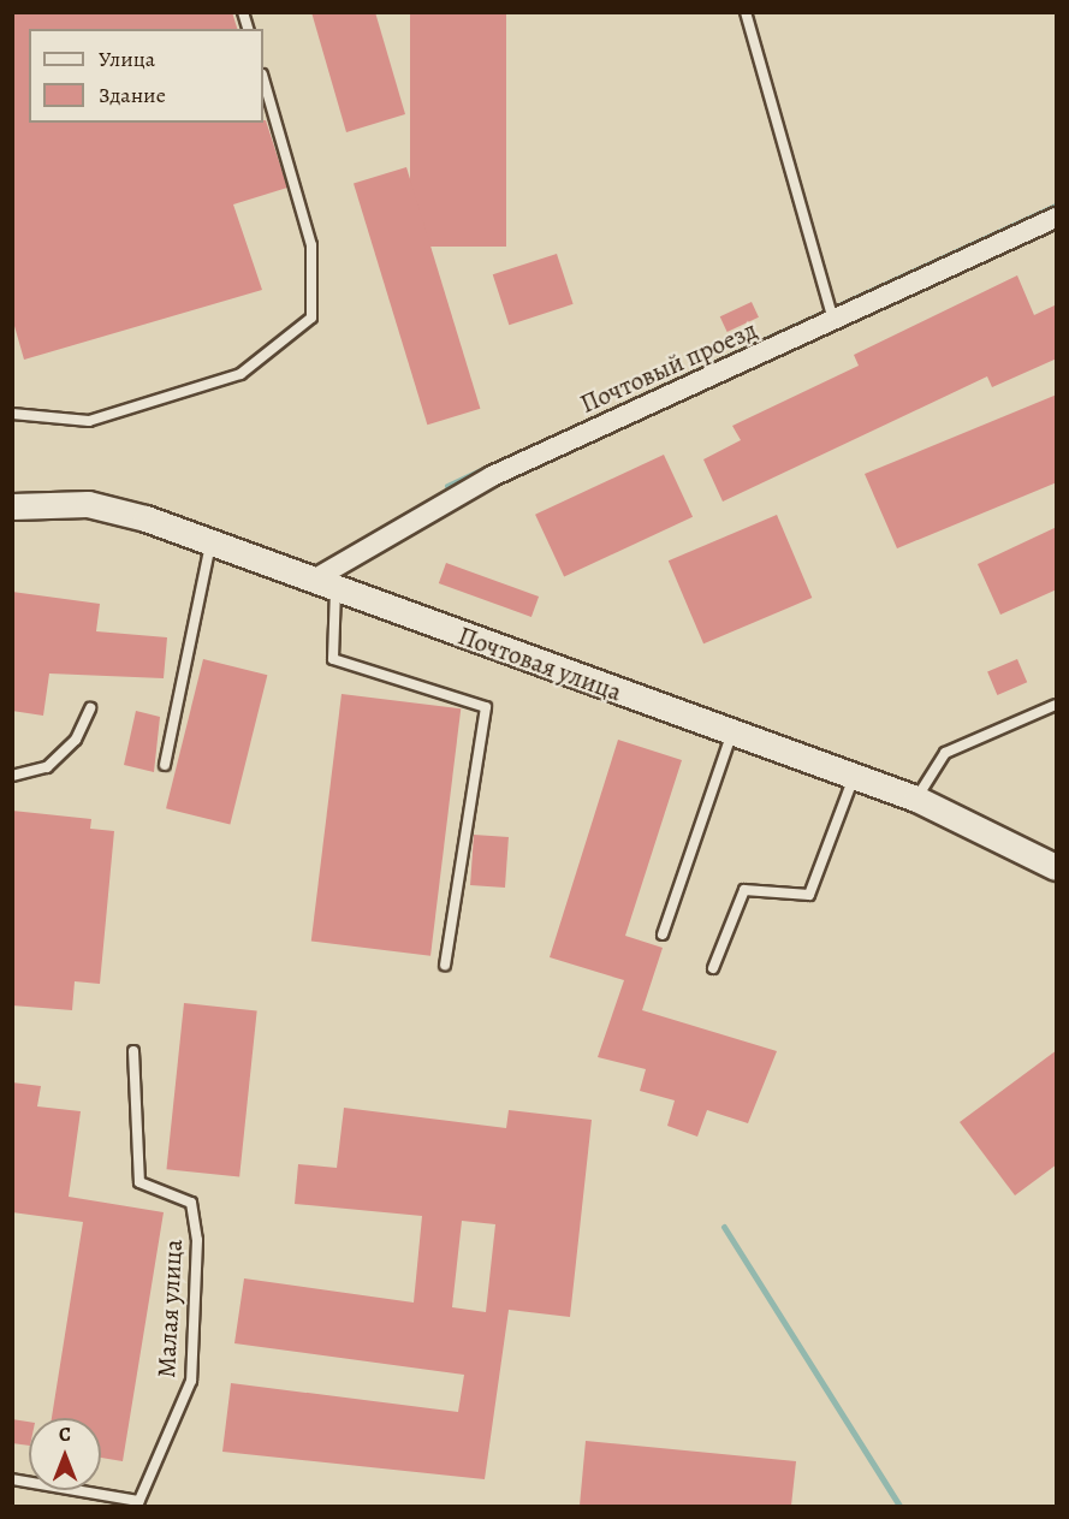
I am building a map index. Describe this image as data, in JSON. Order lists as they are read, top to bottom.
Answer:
{
  "streets": {
    "street": ["Почтовый проезд", "Почтовая улица"],
    "lane": ["Малая улица"]
  },
  "crossings": [
    ["Почтовый проезд", "Почтовая улица"]
  ],
  "legend": ["Улица", "Здание"],
  "north": "top"
}
